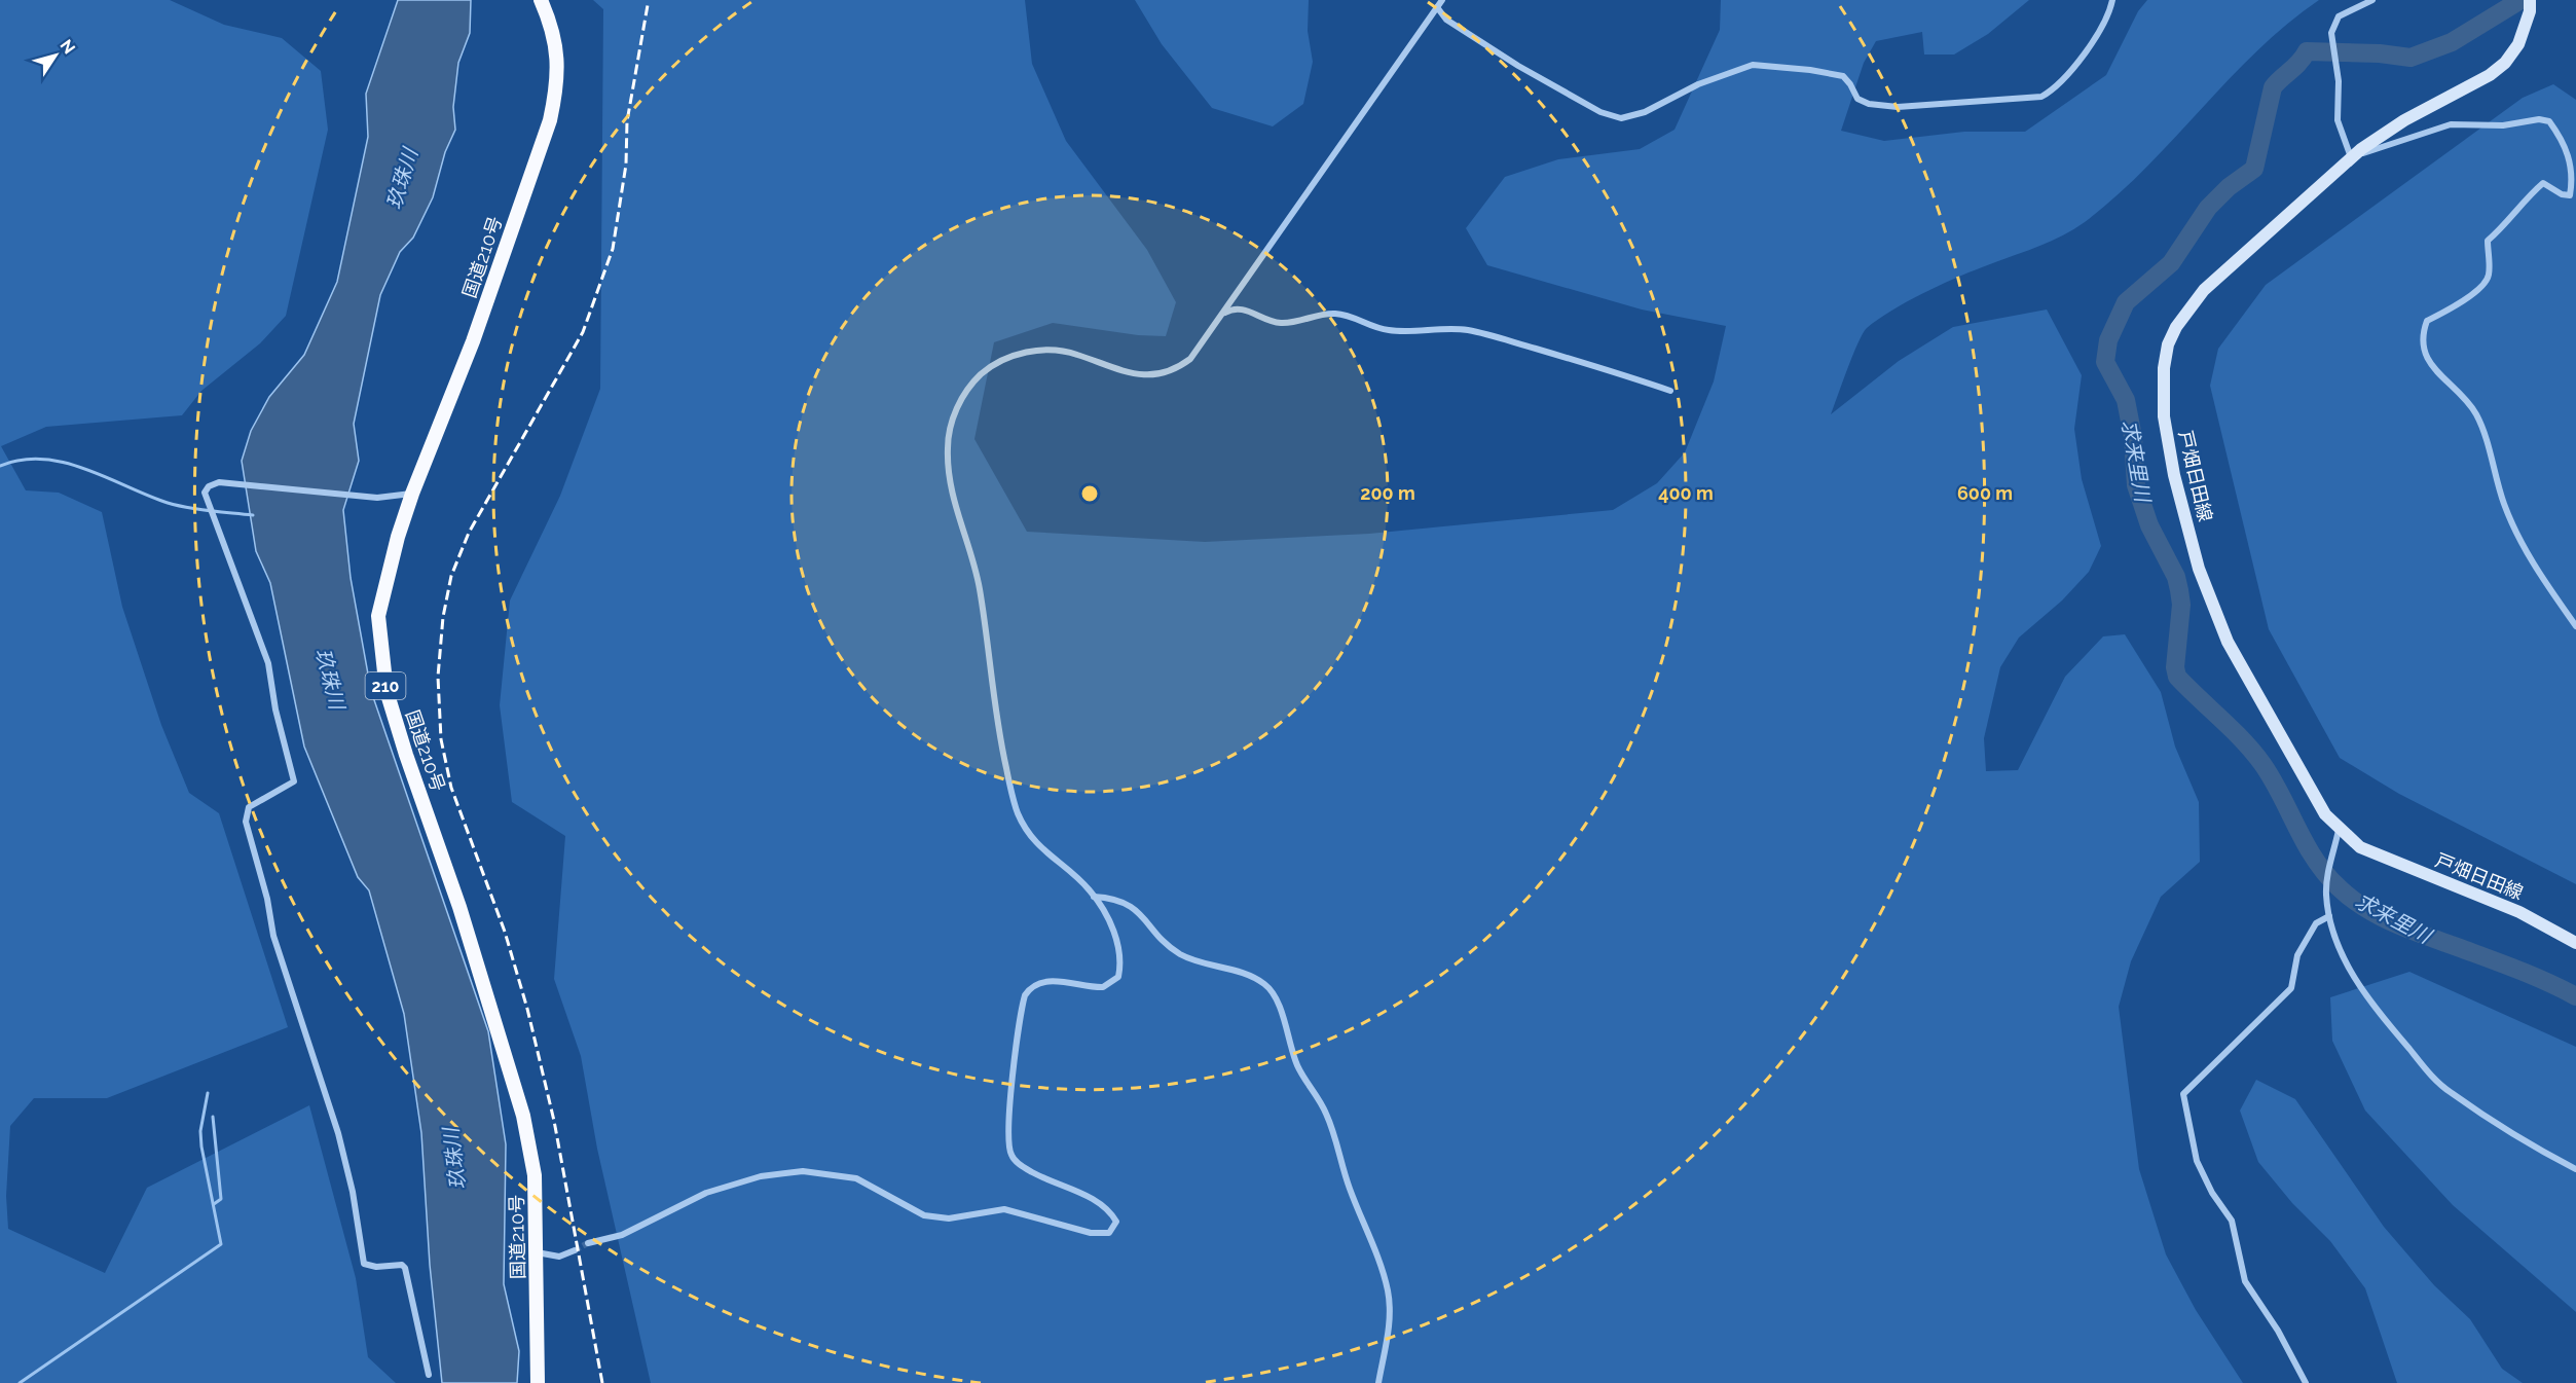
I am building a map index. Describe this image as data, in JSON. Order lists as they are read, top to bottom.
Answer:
{
  "streets": {
    "highway": ["国道210号", "210"],
    "main road": ["戸畑日田線"]
  },
  "water": ["玖珠川", "求来里川"],
  "north": "top right",
  "rings": ["200 m", "400 m", "600 m"]
}
